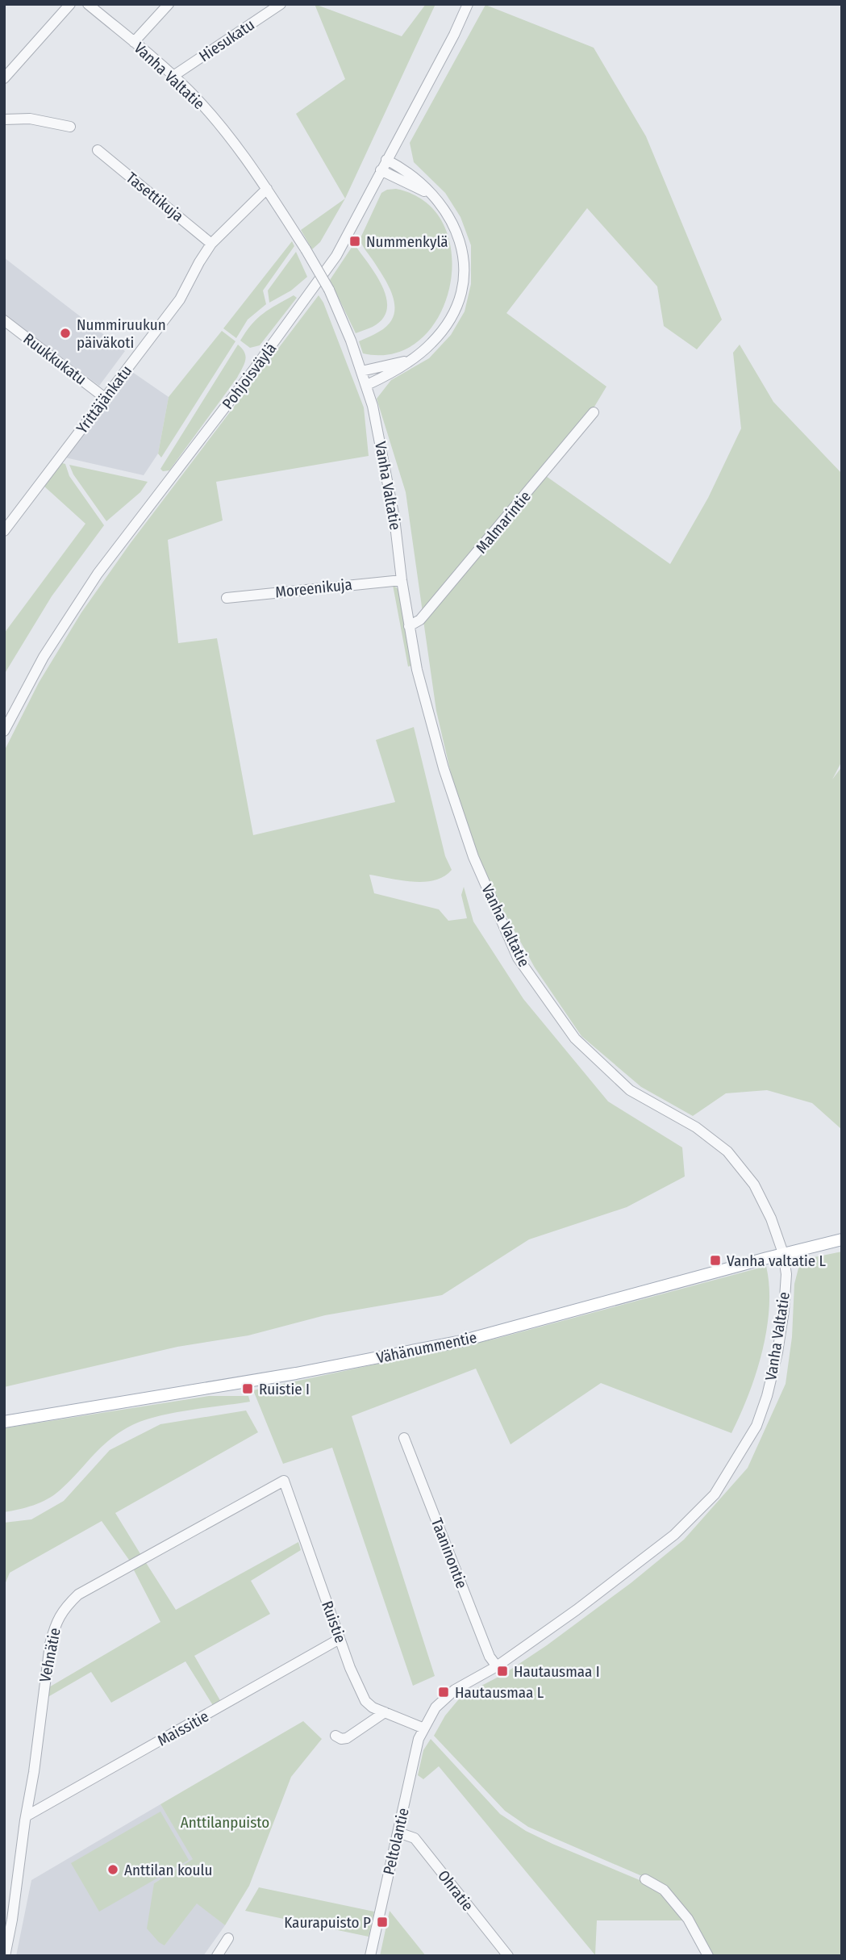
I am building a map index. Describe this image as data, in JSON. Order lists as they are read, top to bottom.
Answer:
{
  "streets": {
    "main road": ["Vähänummentie"],
    "street": [
      "Hiesukatu",
      "Vanha Valtatie",
      "Tasettikuja",
      "Ruukkukatu",
      "Pohjoisväylä",
      "Yrittäjänkatu",
      "Malmarintie",
      "Moreenikuja",
      "Taaninontie",
      "Ruistie",
      "Vehnätie",
      "Maissitie",
      "Peltolantie",
      "Ohratie"
    ]
  },
  "crossings": [
    ["Hiesukatu", "Vanha Valtatie"],
    ["Vanha Valtatie", "Yrittäjänkatu"],
    ["Vanha Valtatie", "Malmarintie"],
    ["Vanha Valtatie", "Moreenikuja"],
    ["Vanha Valtatie", "Vähänummentie"],
    ["Vanha Valtatie", "Taaninontie"],
    ["Vanha Valtatie", "Ruistie"],
    ["Vanha Valtatie", "Peltolantie"],
    ["Tasettikuja", "Yrittäjänkatu"],
    ["Ruukkukatu", "Yrittäjänkatu"],
    ["Ruistie", "Vehnätie"],
    ["Ruistie", "Maissitie"],
    ["Ruistie", "Peltolantie"],
    ["Vehnätie", "Maissitie"],
    ["Peltolantie", "Ohratie"]
  ],
  "parks": ["Anttilanpuisto"],
  "places": {
    "transit": [
      "Nummenkylä",
      "Vanha valtatie L",
      "Ruistie I",
      "Hautausmaa I",
      "Hautausmaa L",
      "Kaurapuisto P"
    ],
    "other": ["Nummiruukun päiväkoti", "Anttilan koulu"]
  }
}
